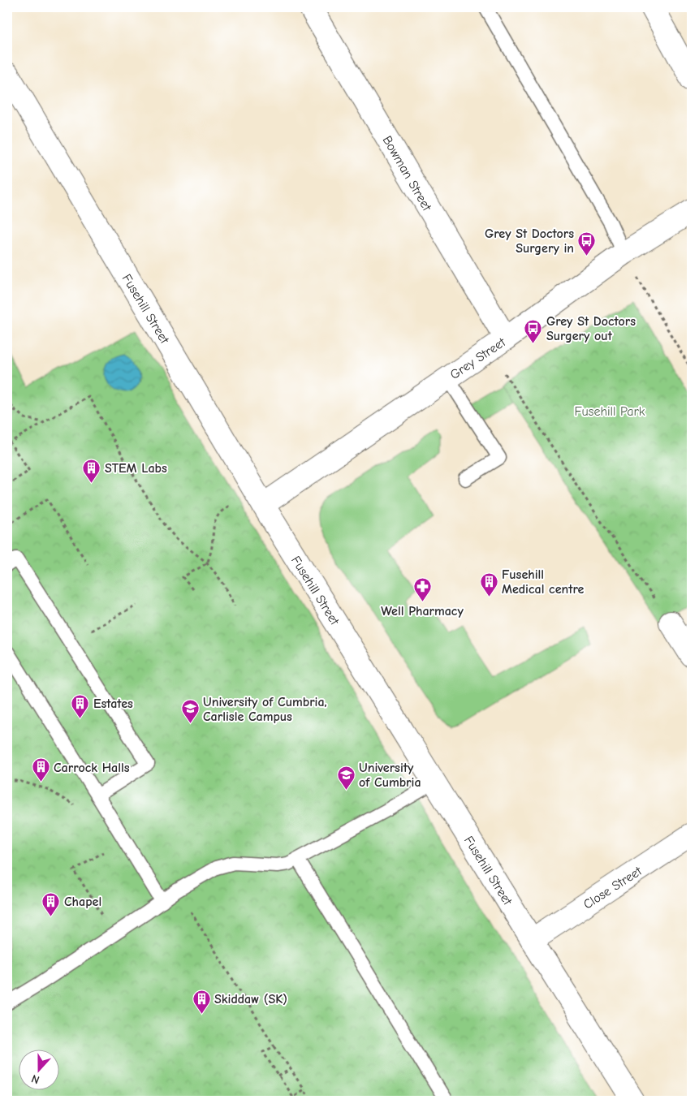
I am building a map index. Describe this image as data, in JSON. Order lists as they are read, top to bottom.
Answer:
{
  "streets": {
    "street": [
      "Bowman Street",
      "Fusehill Street",
      "Grey Street",
      "Close Street"
    ]
  },
  "crossings": [
    ["Bowman Street", "Grey Street"],
    ["Fusehill Street", "Grey Street"],
    ["Fusehill Street", "Close Street"]
  ],
  "parks": ["Fusehill Park"],
  "places": {
    "bus stop": ["Grey St Doctors Surgery in", "Grey St Doctors Surgery out"],
    "building": [
      "STEM Labs",
      "Fusehill Medical centre",
      "Estates",
      "Carrock Halls",
      "Chapel",
      "Skiddaw (SK)"
    ],
    "pharmacy": ["Well Pharmacy"],
    "school or university": ["University of Cumbria, Carlisle Campus", "University of Cumbria"]
  },
  "north": "bottom"
}
